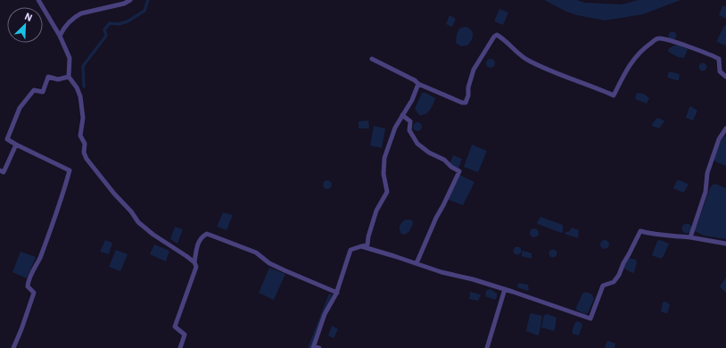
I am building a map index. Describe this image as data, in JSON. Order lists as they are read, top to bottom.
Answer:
{
  "north": "top right"
}
